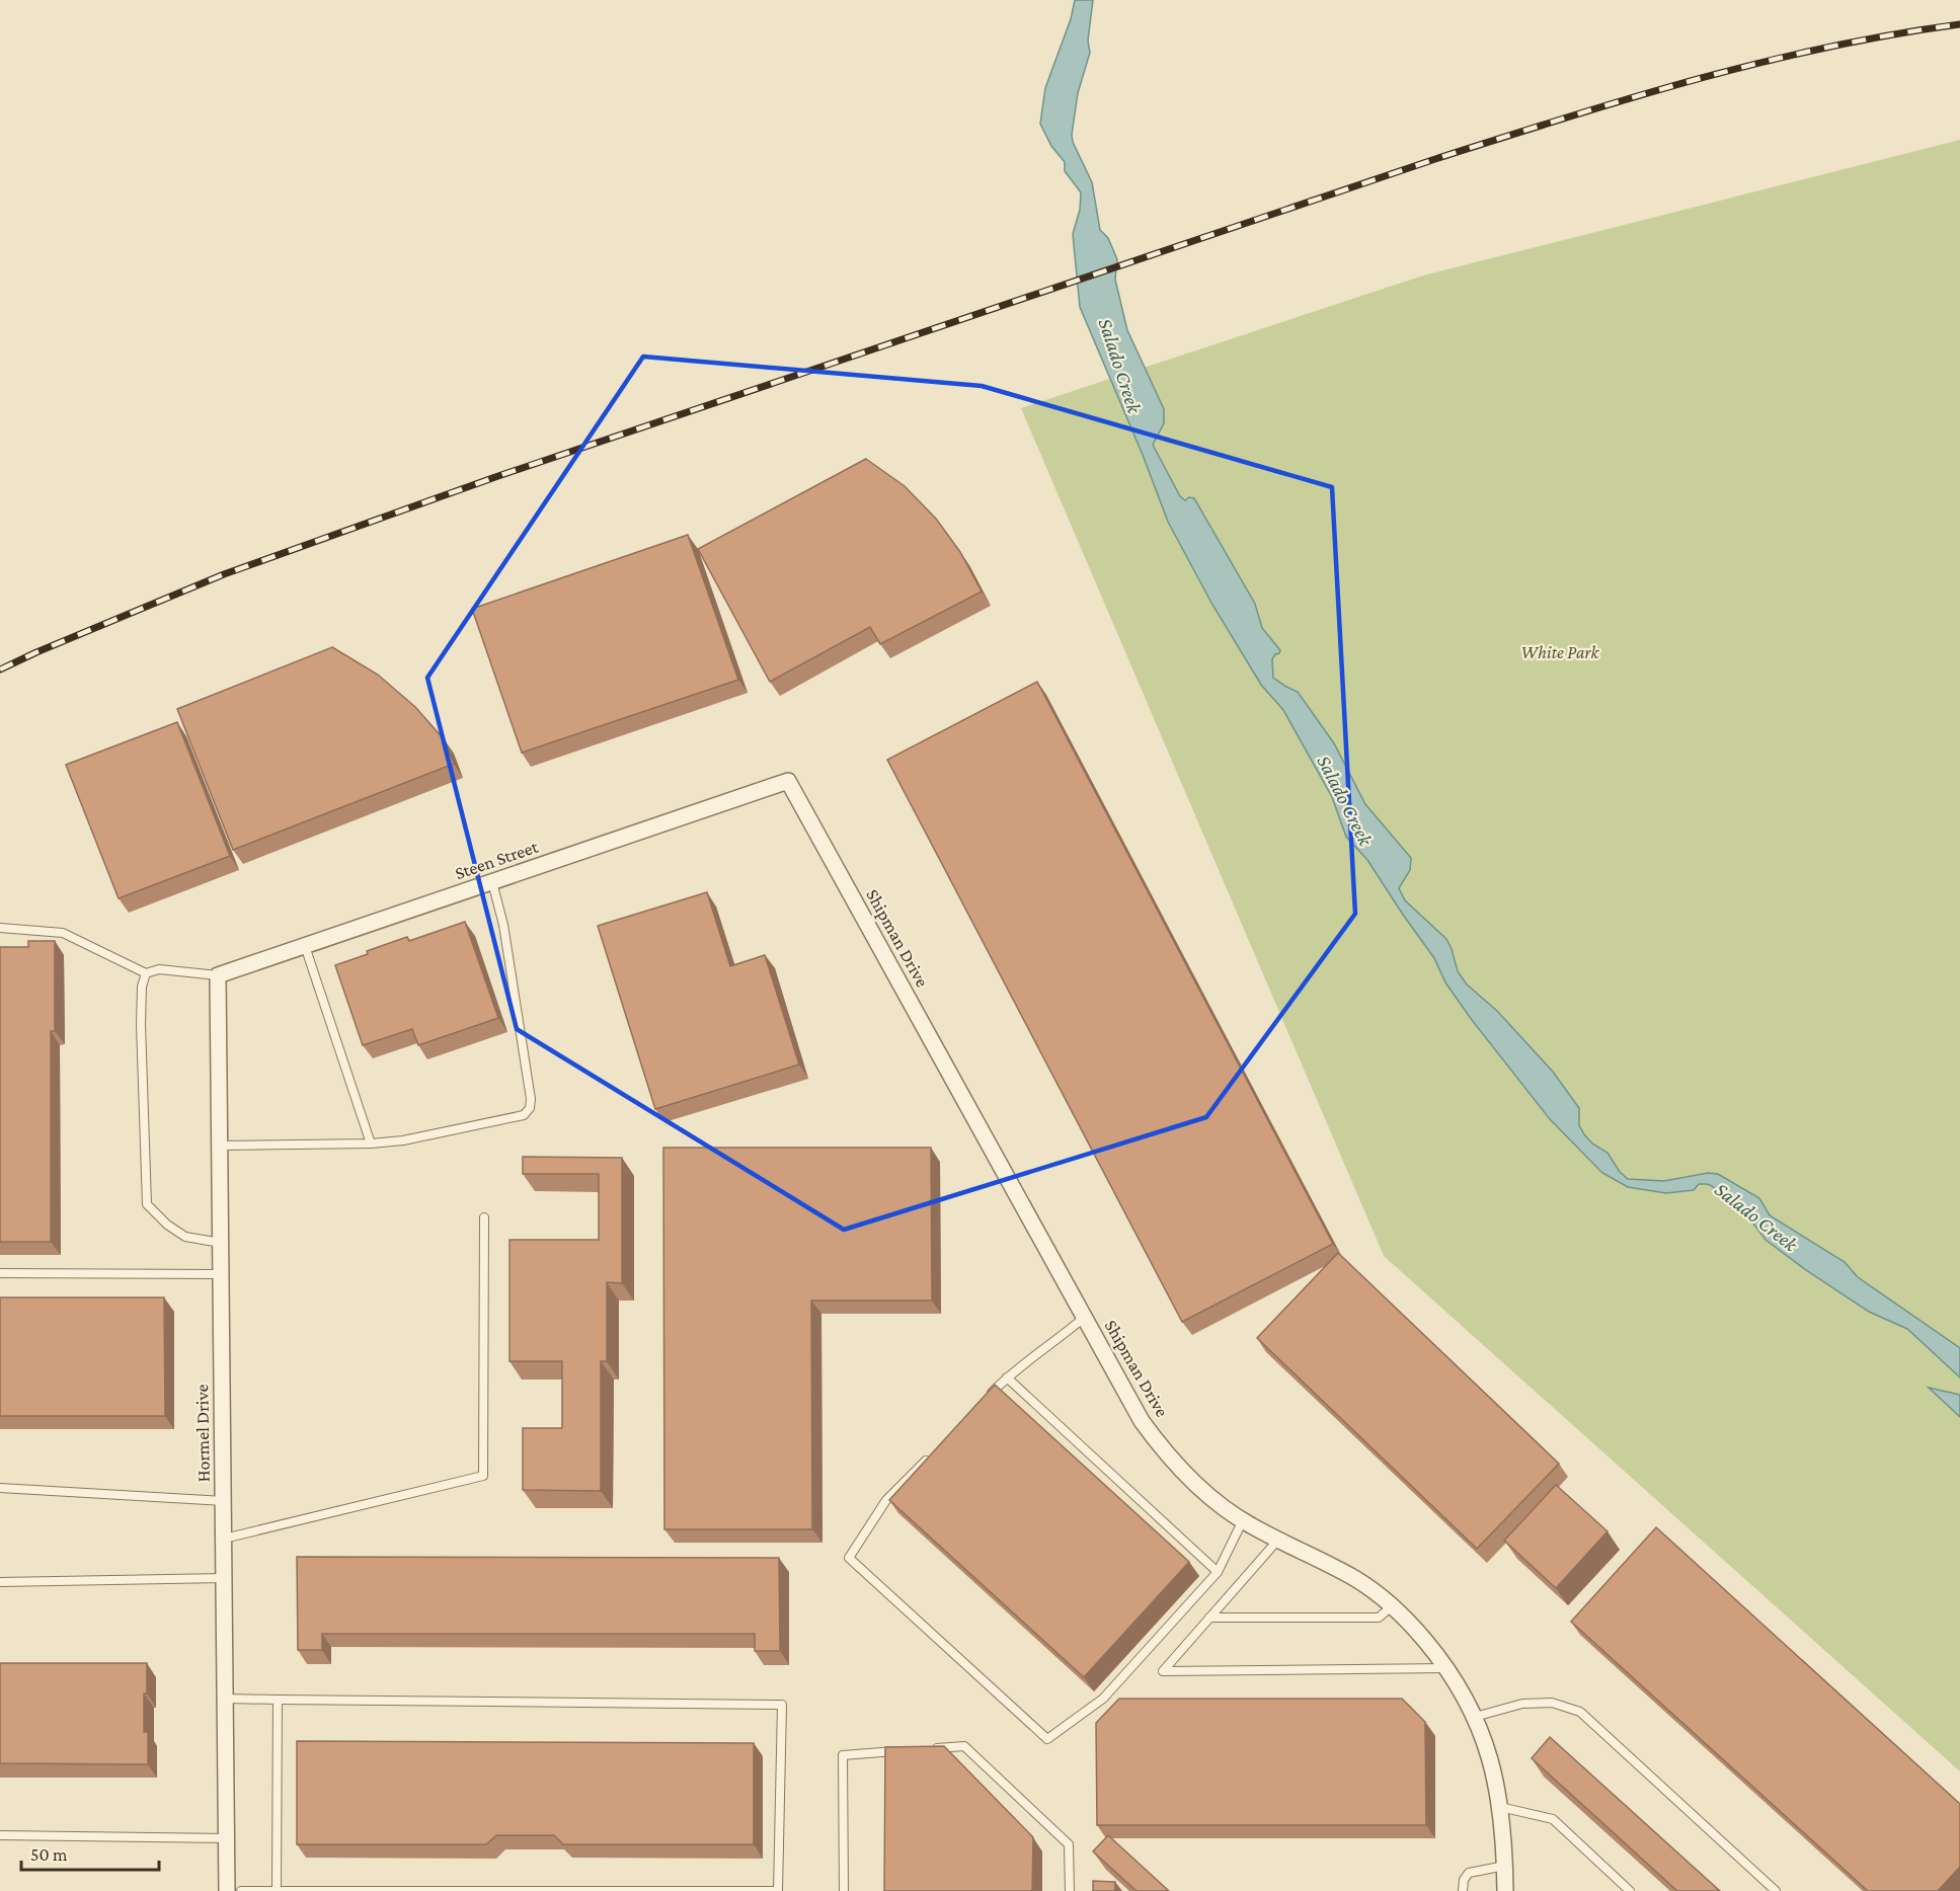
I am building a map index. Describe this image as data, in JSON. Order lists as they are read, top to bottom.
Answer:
{
  "streets": {
    "street": ["Steen Street", "Shipman Drive", "Hormel Drive"]
  },
  "crossings": [
    ["Steen Street", "Shipman Drive"],
    ["Steen Street", "Hormel Drive"]
  ],
  "water": ["Salado Creek"],
  "parks": ["White Park"],
  "scale_bar": "50 m"
}
